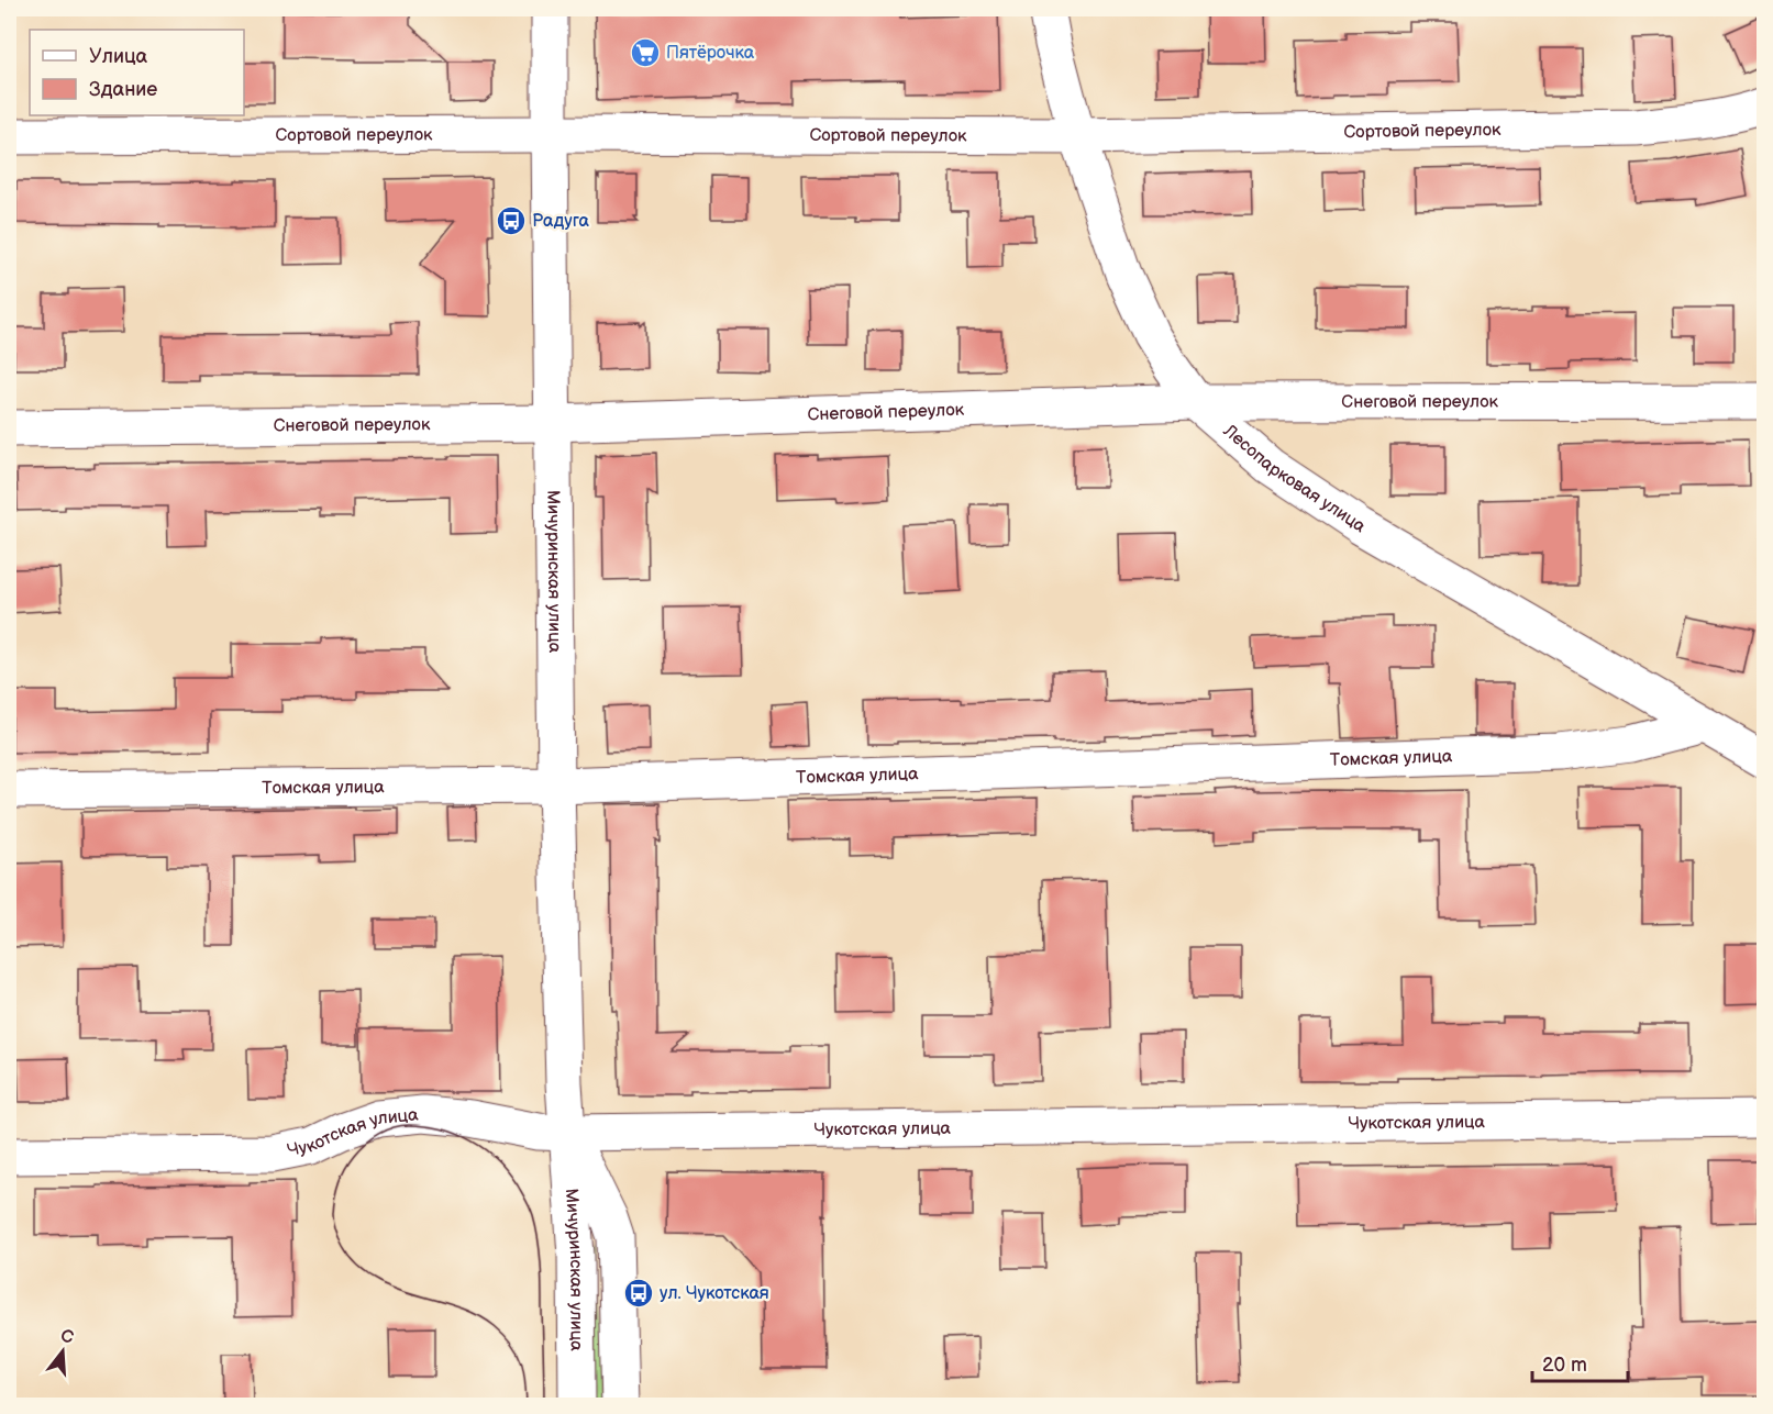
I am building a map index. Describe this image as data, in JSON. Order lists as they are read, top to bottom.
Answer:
{
  "streets": {
    "street": [
      "Сортовой переулок",
      "Снеговой переулок",
      "Лесопарковая улица",
      "Мичуринская улица",
      "Томская улица",
      "Чукотская улица"
    ]
  },
  "crossings": [
    ["Сортовой переулок", "Лесопарковая улица"],
    ["Сортовой переулок", "Мичуринская улица"],
    ["Снеговой переулок", "Лесопарковая улица"],
    ["Снеговой переулок", "Мичуринская улица"],
    ["Лесопарковая улица", "Томская улица"],
    ["Мичуринская улица", "Томская улица"],
    ["Мичуринская улица", "Чукотская улица"]
  ],
  "places": {
    "supermarket": ["Пятёрочка"],
    "bus stop": ["Радуга", "ул. Чукотская"]
  },
  "legend": ["Улица", "Здание"],
  "scale_bar": "20 m",
  "north": "top"
}
